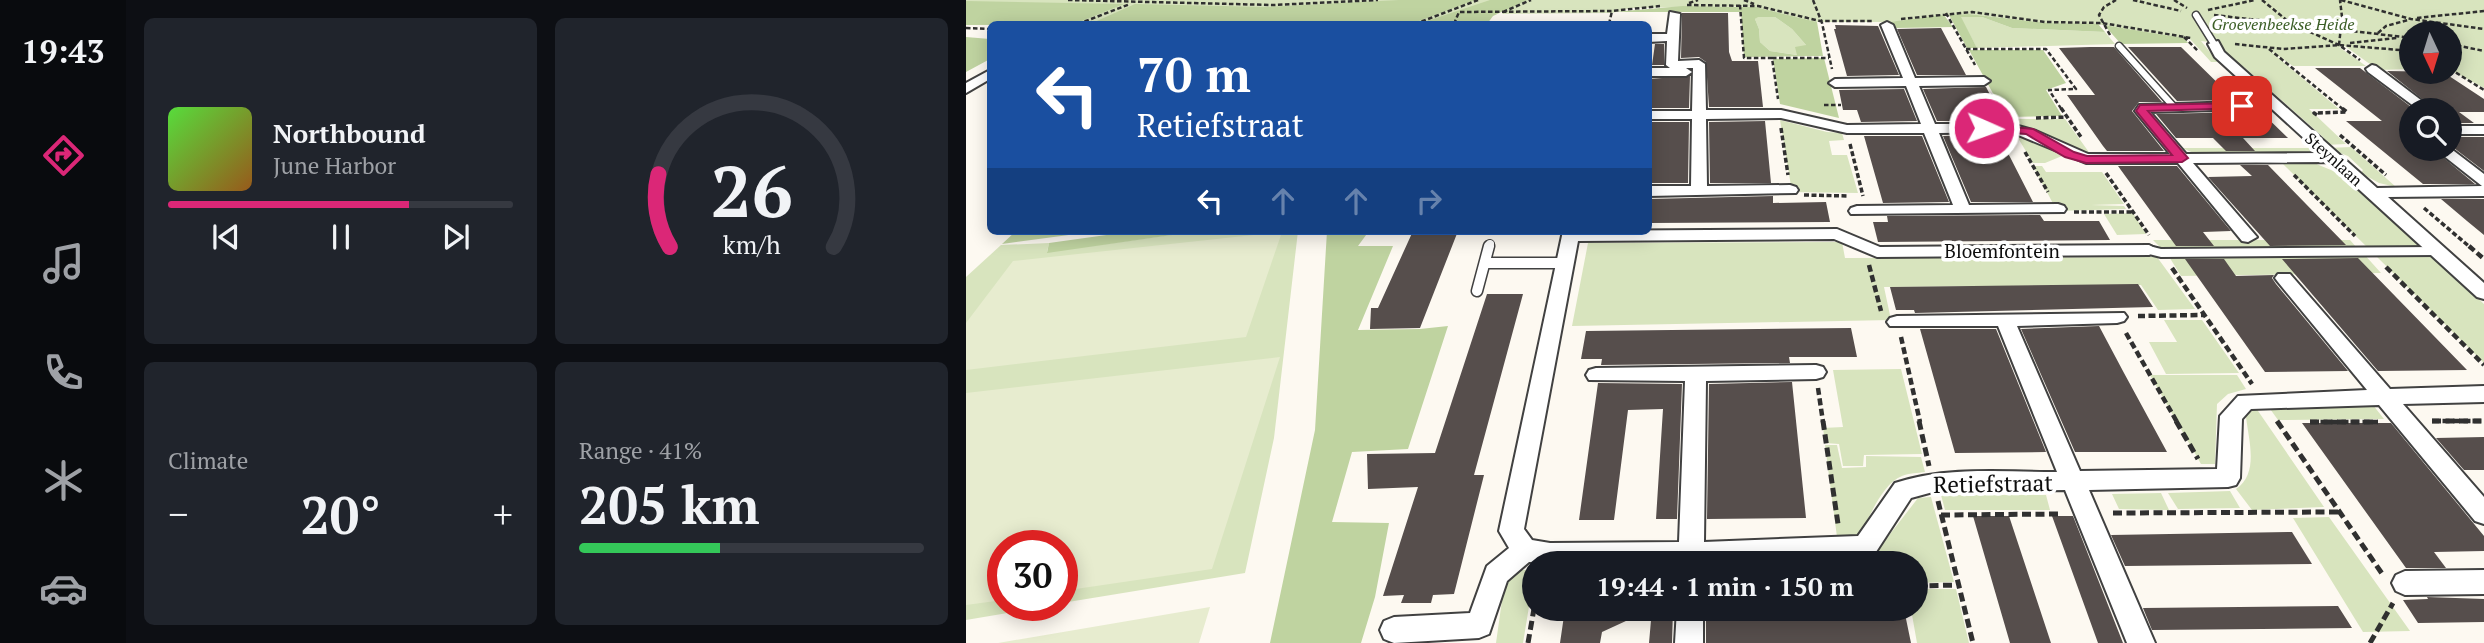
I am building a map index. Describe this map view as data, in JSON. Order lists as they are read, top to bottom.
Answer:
{
  "streets": {
    "street": ["Steynlaan", "Bloemfontein", "Retiefstraat"]
  },
  "crossings": [
    ["Steynlaan", "Bloemfontein"]
  ],
  "parks": ["Groevenbeekse Heide"],
  "north": "bottom",
  "page": {
    "tabs": "19:43",
    "turn": ["70 m", "Retiefstraat"],
    "song": ["Northbound", "June Harbor"],
    "tile": [
      "Climate",
      ["Range · 41%", "205 km"]
    ],
    "heat": ["−", "20°", "+"],
    "limit": "30",
    "trip": "19:44 · 1 min · 150 m",
    "gauge": ["26", "km/h"]
  }
}
